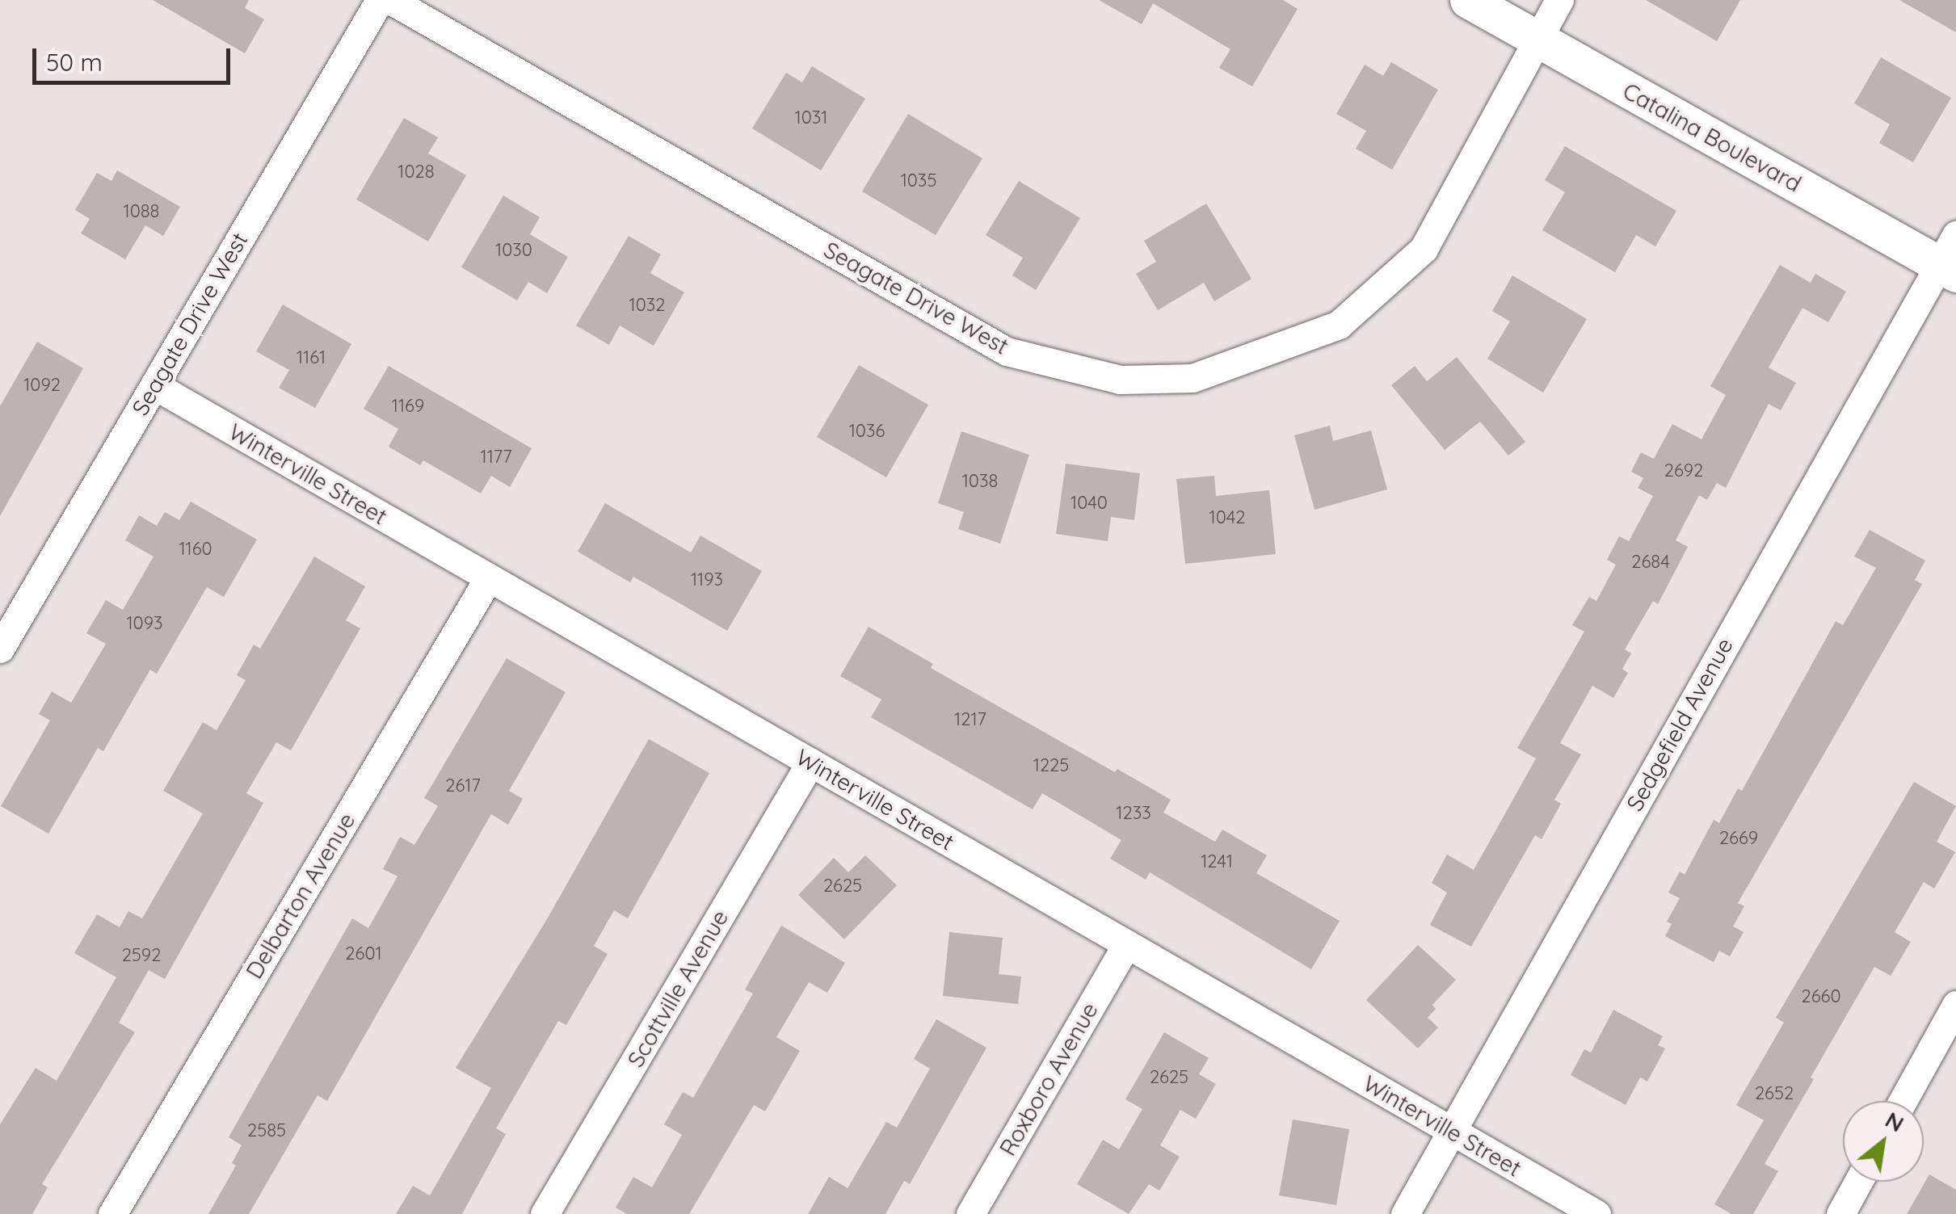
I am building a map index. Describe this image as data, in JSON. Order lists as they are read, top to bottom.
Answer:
{
  "streets": {
    "street": [
      "Catalina Boulevard",
      "Seagate Drive West",
      "Winterville Street",
      "Sedgefield Avenue",
      "Delbarton Avenue",
      "Scottville Avenue",
      "Roxboro Avenue"
    ]
  },
  "crossings": [
    ["Catalina Boulevard", "Seagate Drive West"],
    ["Catalina Boulevard", "Sedgefield Avenue"],
    ["Seagate Drive West", "Winterville Street"],
    ["Winterville Street", "Sedgefield Avenue"],
    ["Winterville Street", "Delbarton Avenue"],
    ["Winterville Street", "Scottville Avenue"],
    ["Winterville Street", "Roxboro Avenue"]
  ],
  "house_numbers": [
    "1031",
    "1028",
    "1035",
    "1088",
    "1030",
    "1032",
    "1161",
    "1092",
    "1169",
    "1036",
    "1177",
    "2692",
    "1038",
    "1040",
    "1042",
    "1160",
    "2684",
    "1193",
    "1093",
    "1217",
    "1225",
    "2617",
    "1233",
    "2669",
    "1241",
    "2625",
    "2601",
    "2592",
    "2660",
    "2625",
    "2652",
    "2585"
  ],
  "scale_bar": "50 m",
  "north": "top right"
}
